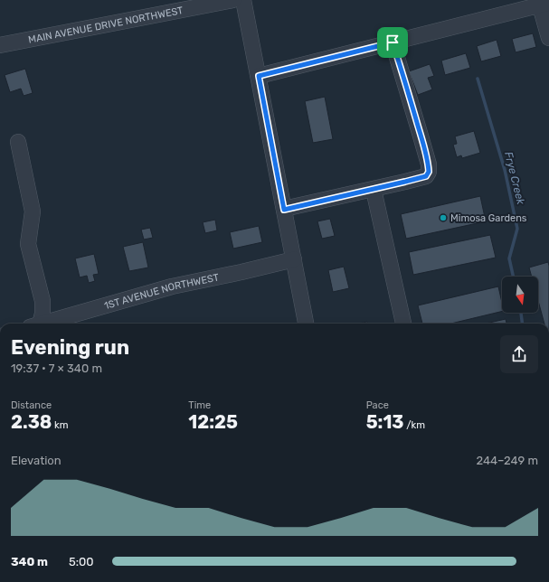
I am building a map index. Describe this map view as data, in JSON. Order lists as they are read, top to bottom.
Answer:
{
  "streets": {
    "street": ["MAIN AVENUE DRIVE NORTHWEST", "1ST AVENUE NORTHWEST"]
  },
  "water": ["Frye Creek"],
  "places": ["Mimosa Gardens"],
  "north": "bottom",
  "page": {
    "heading": ["Evening run", "19:37 · 7 × 340 m"],
    "stats": [
      ["Distance", "2.38 km"],
      ["Time", "12:25"],
      ["Pace", "5:13 /km"]
    ],
    "chart": ["Elevation", "244–249 m"],
    "list": [
      {
        "name": "340 m",
        "note": "5:00"
      }
    ]
  }
}
